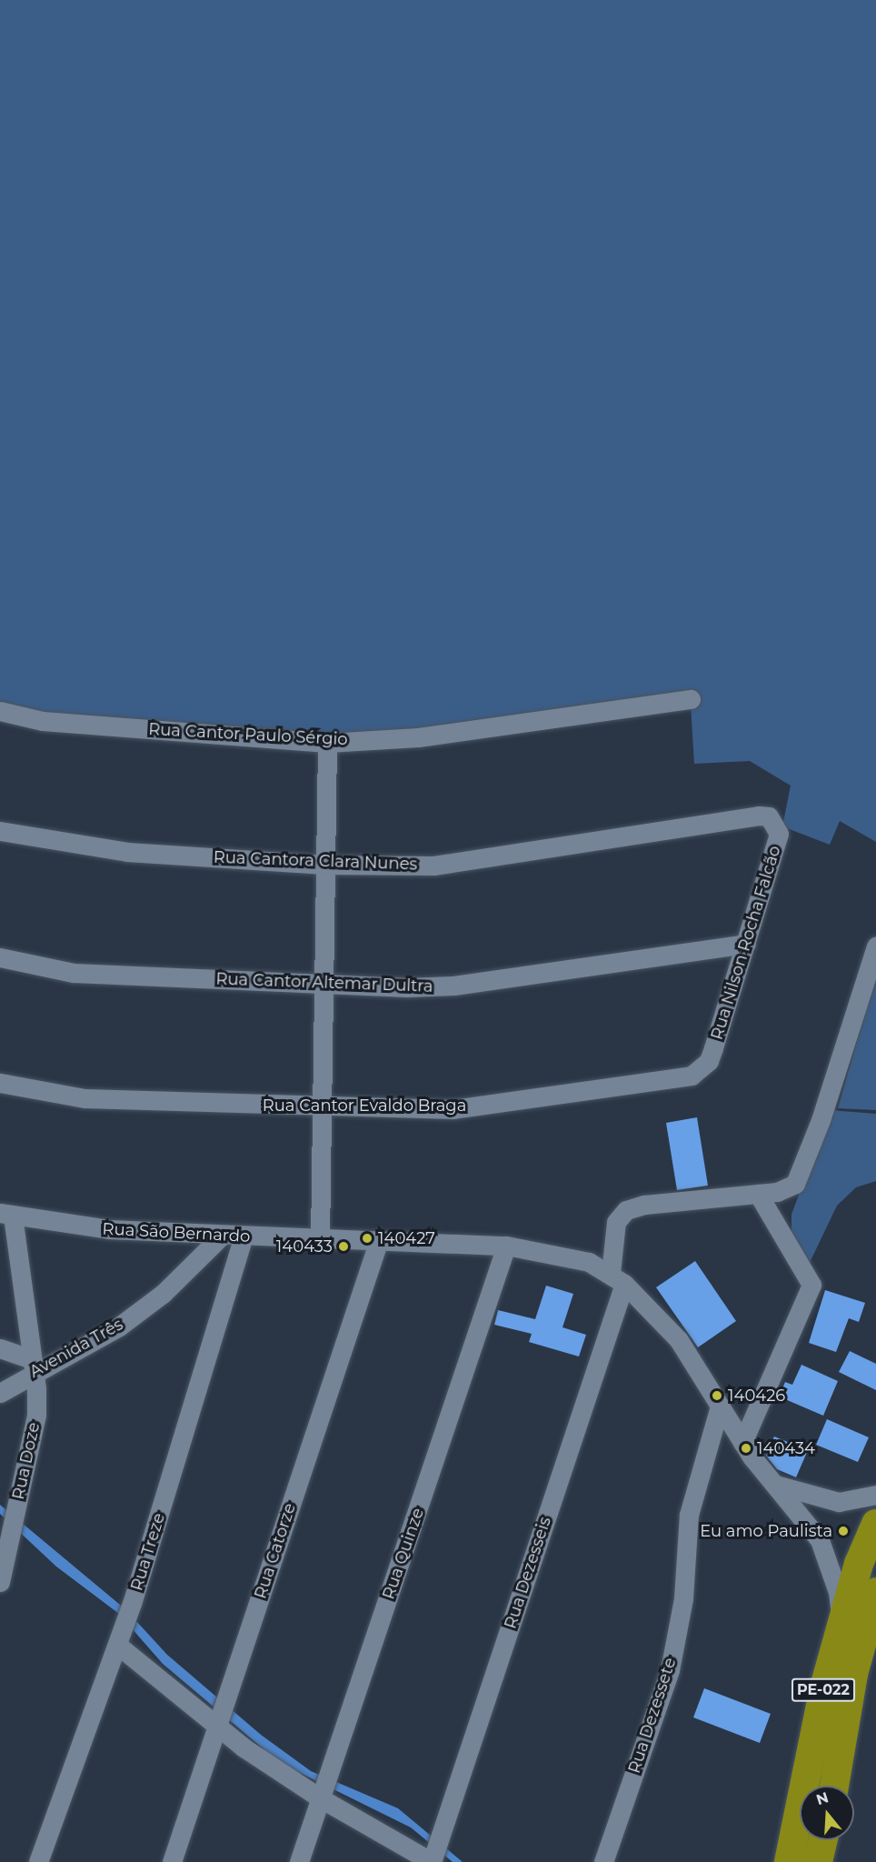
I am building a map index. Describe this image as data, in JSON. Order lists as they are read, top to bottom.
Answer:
{
  "streets": {
    "highway": ["PE-022"],
    "street": [
      "Rua Cantor Paulo Sérgio",
      "Rua Cantora Clara Nunes",
      "Rua Nilson Rocha Falcão",
      "Rua Cantor Altemar Dultra",
      "Rua Cantor Evaldo Braga",
      "Rua São Bernardo",
      "Avenida Três",
      "Rua Doze",
      "Rua Catorze",
      "Rua Treze",
      "Rua Quinze",
      "Rua Dezesseis",
      "Rua Dezessete"
    ]
  },
  "crossings": [
    ["Rua Cantora Clara Nunes", "Rua Nilson Rocha Falcão"],
    ["Rua Nilson Rocha Falcão", "Rua Cantor Altemar Dultra"],
    ["Rua Nilson Rocha Falcão", "Rua Cantor Evaldo Braga"],
    ["Rua São Bernardo", "Avenida Três"],
    ["Rua São Bernardo", "Rua Doze"],
    ["Rua São Bernardo", "Rua Catorze"],
    ["Rua São Bernardo", "Rua Treze"],
    ["Rua São Bernardo", "Rua Quinze"],
    ["Rua São Bernardo", "Rua Dezesseis"],
    ["Avenida Três", "Rua Doze"]
  ],
  "places": [
    "140427",
    "140433",
    "140426",
    "140434",
    "Eu amo Paulista"
  ],
  "north": "top"
}
